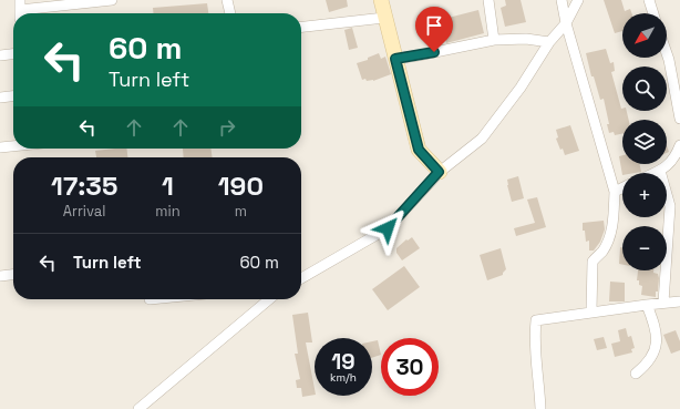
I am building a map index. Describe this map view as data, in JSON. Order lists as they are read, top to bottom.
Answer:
{
  "north": "bottom left",
  "page": {
    "map_buttons": ["+", "−"],
    "turn": ["60 m", "Turn left"],
    "eta": [
      "17:35",
      "Arrival",
      "1",
      "min",
      "190",
      "m"
    ],
    "list": [
      {
        "name": "Turn left",
        "value": "60 m"
      }
    ],
    "speed": "19 km/h",
    "limit": "30"
  }
}
